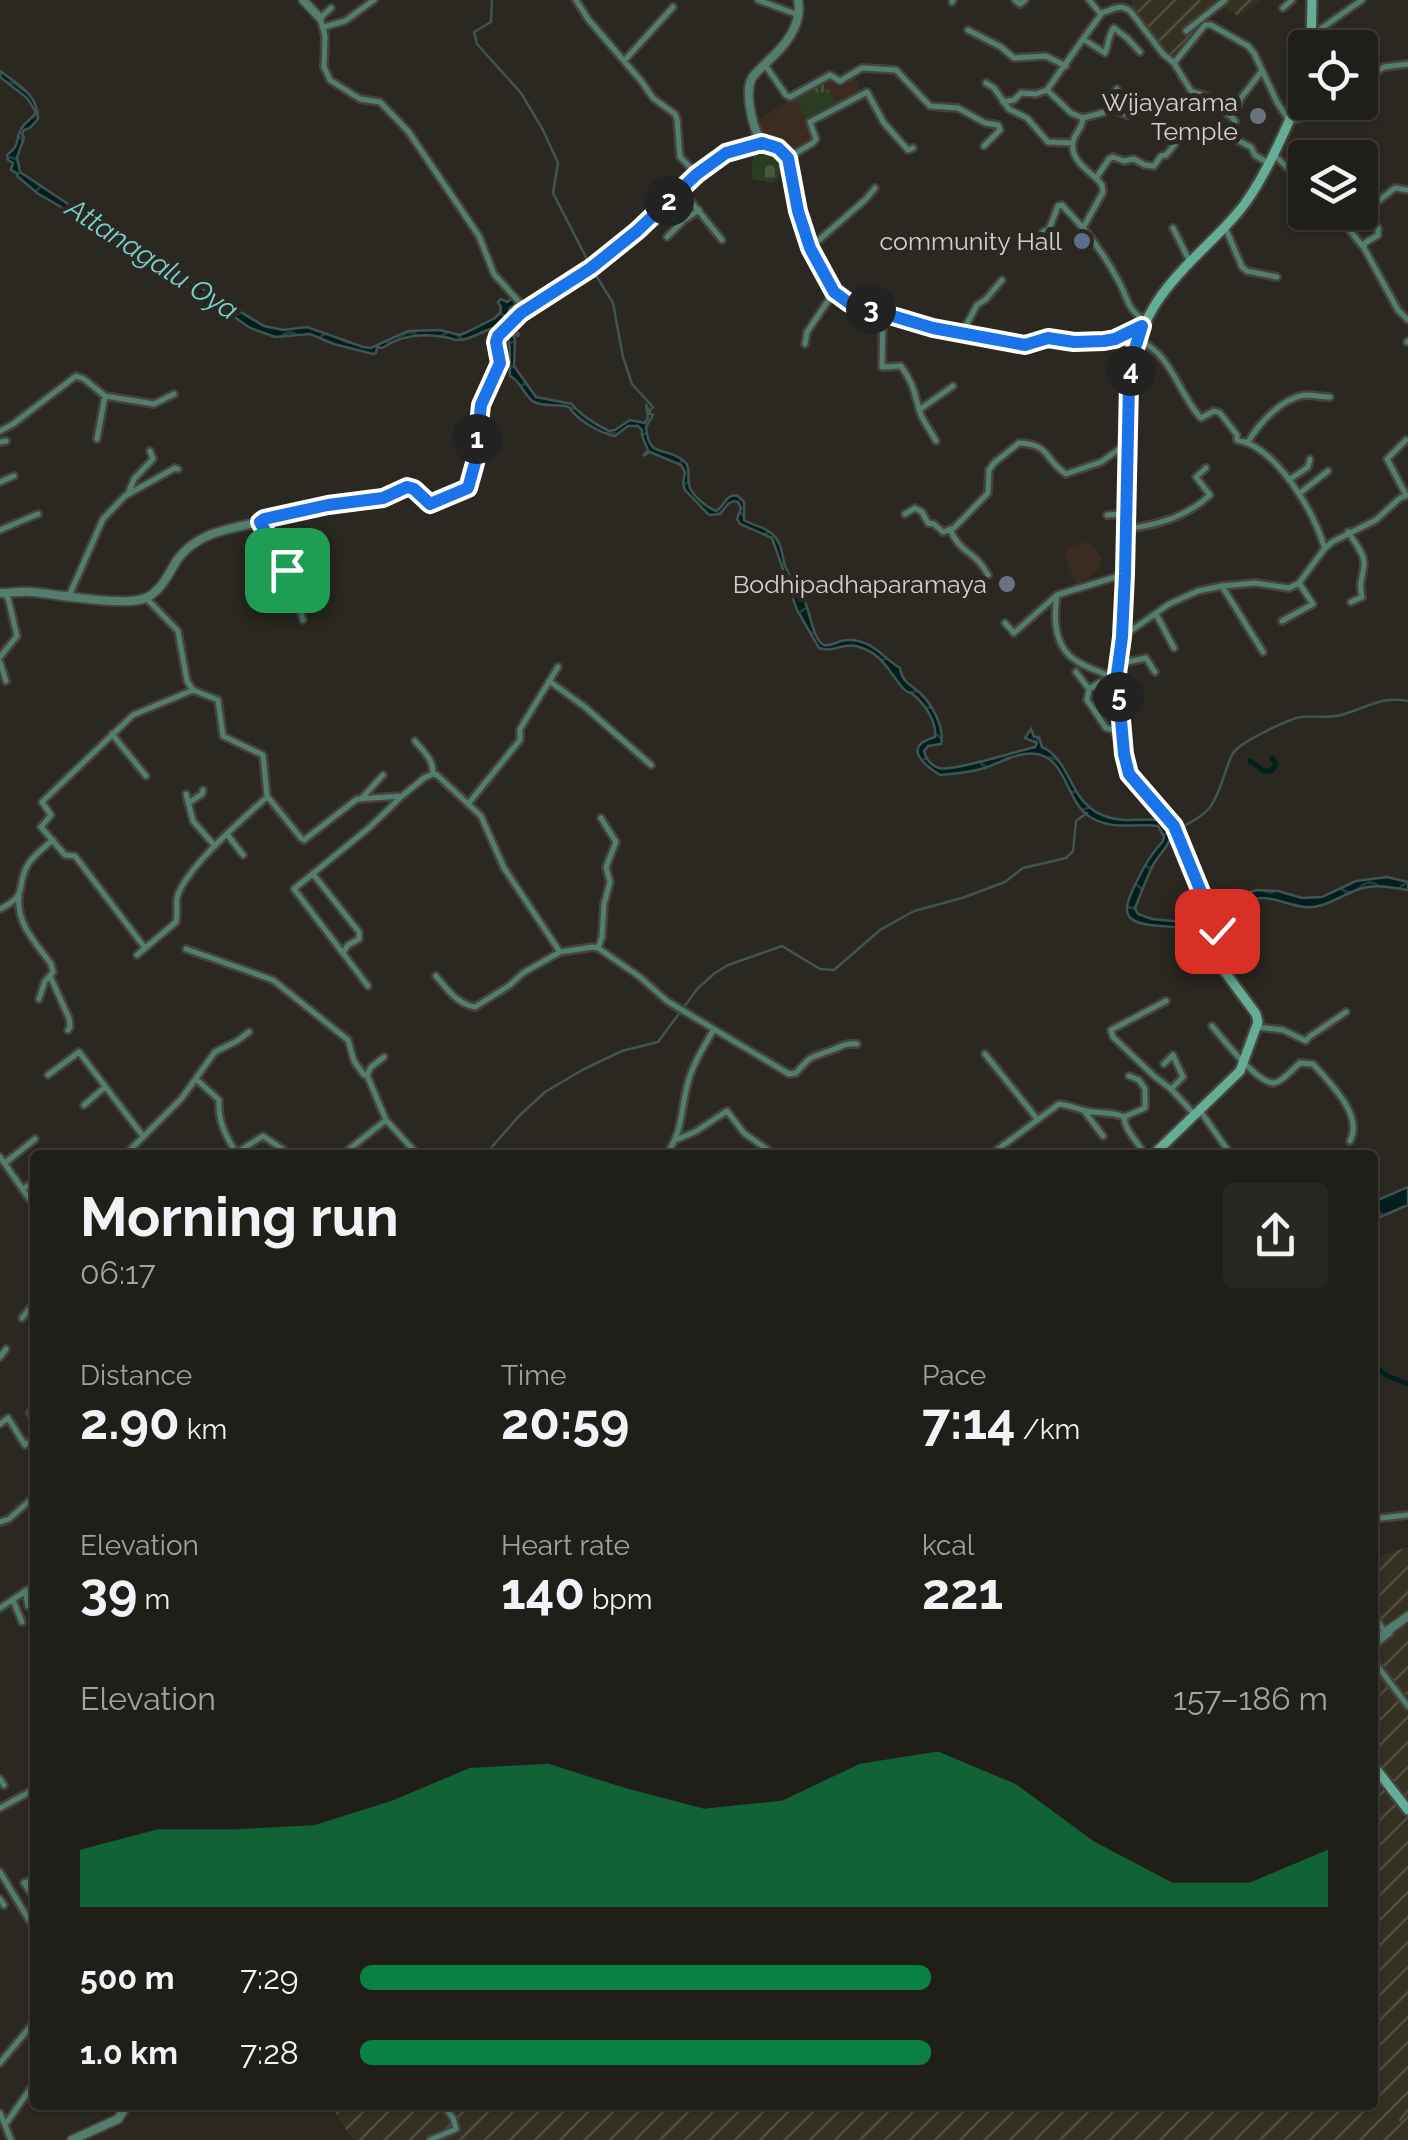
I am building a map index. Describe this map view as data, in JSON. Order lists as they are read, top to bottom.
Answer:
{
  "water": ["Attanagalu Oya"],
  "places": ["Wijayarama Temple", "community Hall", "Bodhipadhaparamaya"],
  "page": {
    "pins": [
      "2",
      "3",
      "4",
      "1",
      "5"
    ],
    "heading": ["Morning run", "06:17"],
    "stats": [
      ["Distance", "2.90 km"],
      ["Time", "20:59"],
      ["Pace", "7:14 /km"],
      ["Elevation", "39 m"],
      ["Heart rate", "140 bpm"],
      ["kcal", "221"]
    ],
    "chart": ["Elevation", "157–186 m"],
    "list": [
      {
        "name": "500 m",
        "note": "7:29"
      },
      {
        "name": "1.0 km",
        "note": "7:28"
      }
    ]
  }
}
